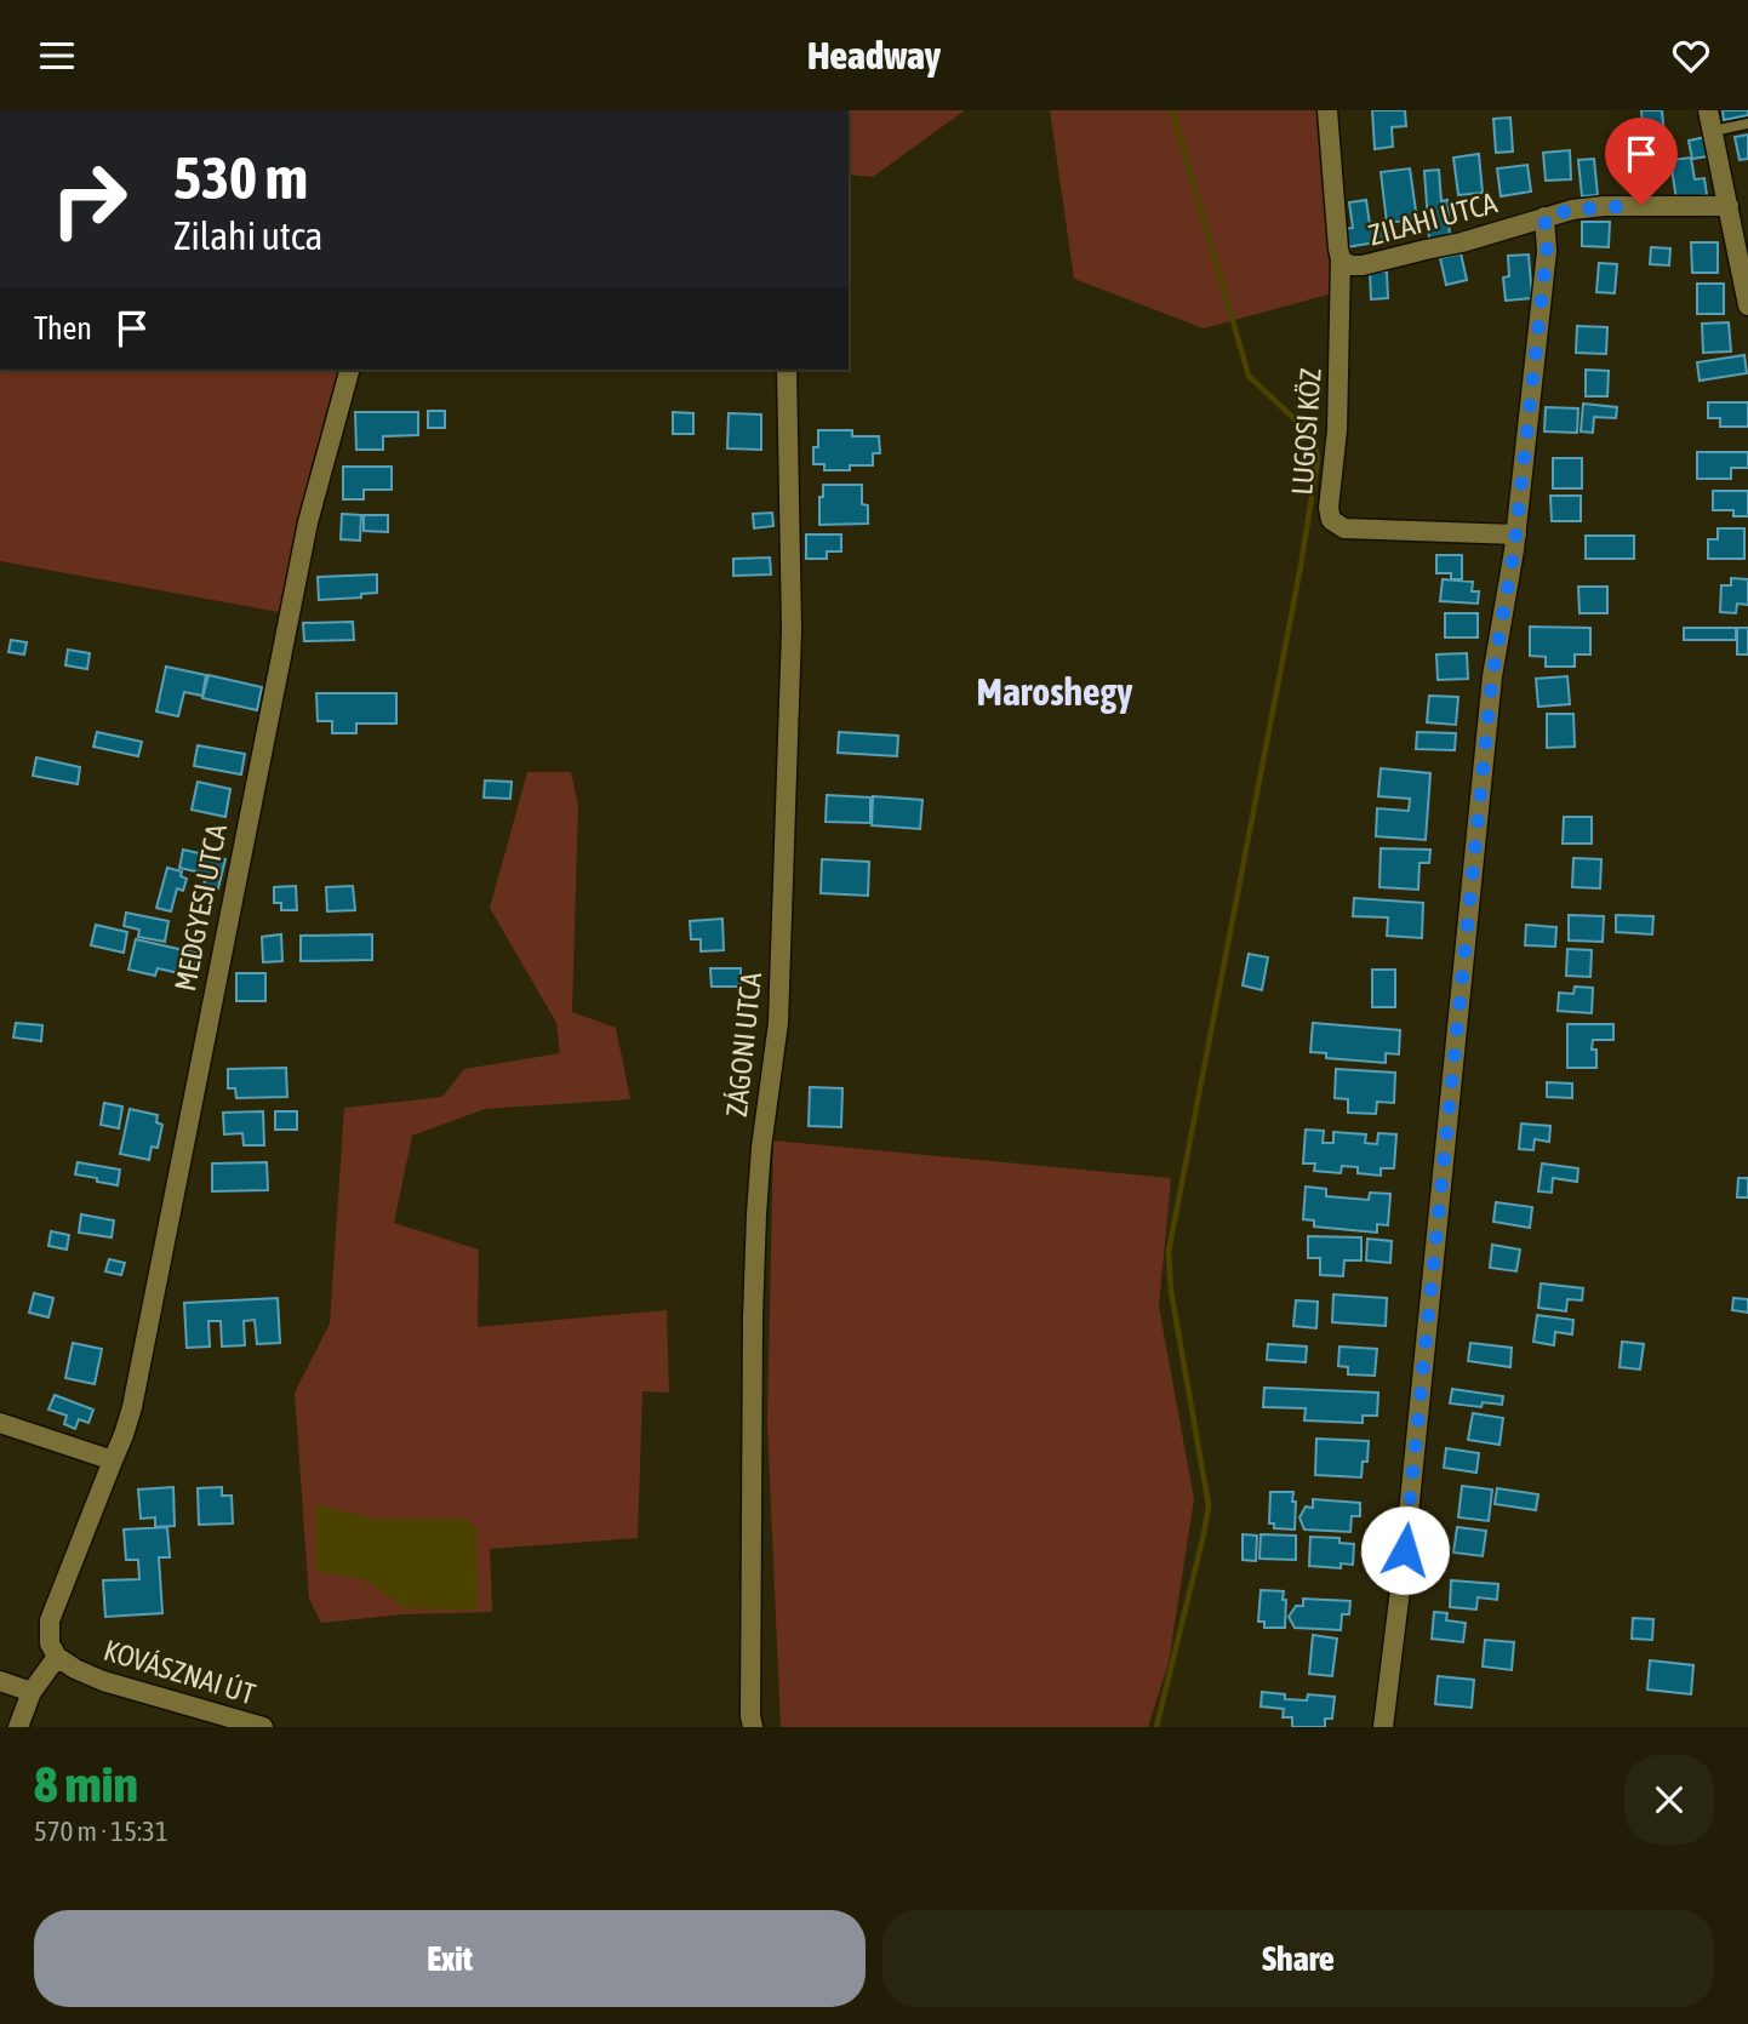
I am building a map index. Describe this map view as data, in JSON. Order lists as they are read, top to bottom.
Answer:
{
  "streets": {
    "street": [
      "ZILAHI UTCA",
      "LUGOSI KÖZ",
      "MEDGYESI UTCA",
      "ZÁGONI UTCA",
      "KOVÁSZNAI ÚT"
    ]
  },
  "crossings": [
    ["ZILAHI UTCA", "LUGOSI KÖZ"],
    ["MEDGYESI UTCA", "KOVÁSZNAI ÚT"]
  ],
  "districts": ["Maroshegy"],
  "page": {
    "header": "Headway",
    "turn": ["530 m", "Zilahi utca"],
    "then": "Then",
    "heading": ["8 min", "570 m · 15:31"],
    "buttons": ["Exit", "Share"]
  }
}
